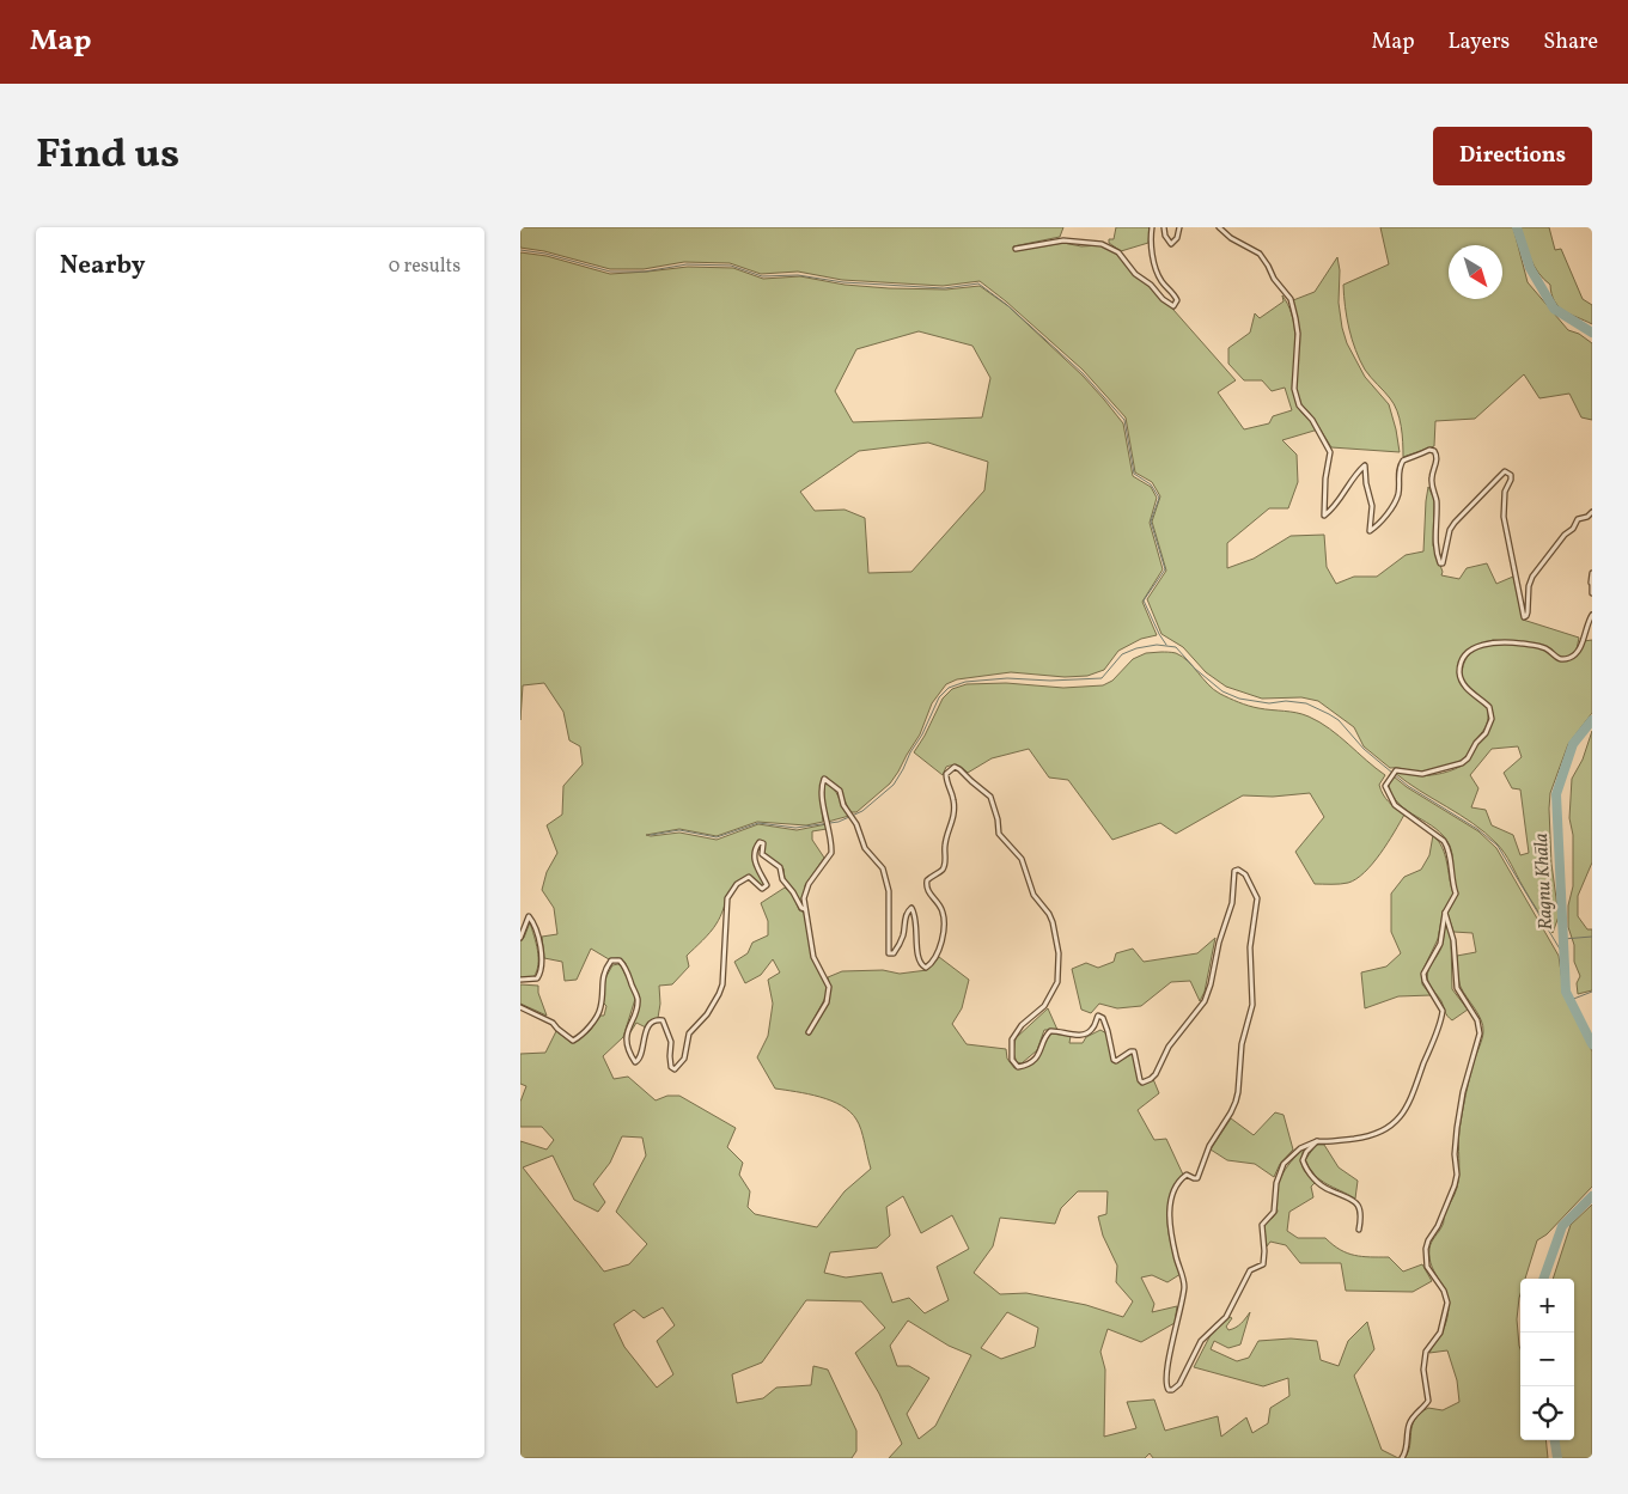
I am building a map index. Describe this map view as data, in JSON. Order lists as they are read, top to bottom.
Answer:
{
  "water": ["Ragnu Khāla"],
  "north": "bottom right",
  "page": {
    "header": "Map",
    "nav": ["Map", "Layers", "Share"],
    "title": "Find us",
    "buttons": "Directions",
    "heading": ["Nearby", "0 results"],
    "map_buttons": ["+", "−"]
  }
}
